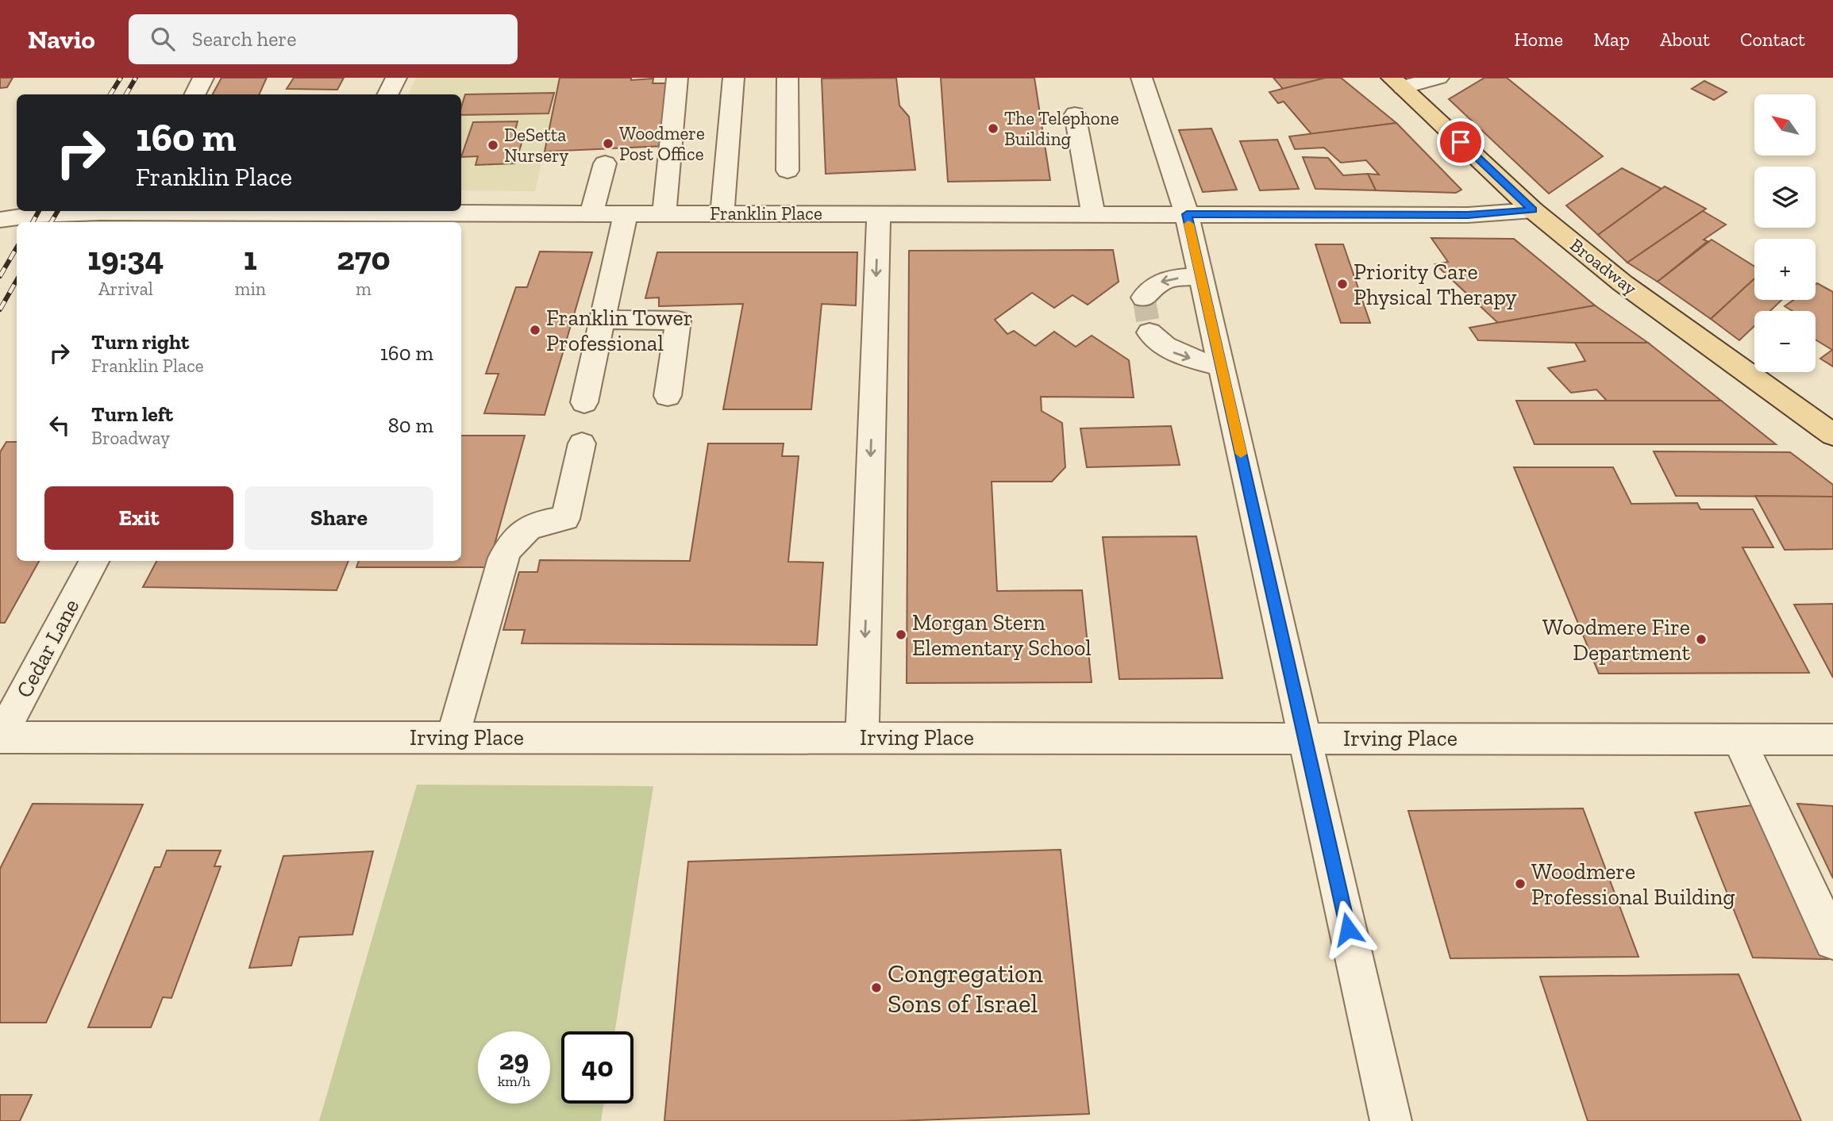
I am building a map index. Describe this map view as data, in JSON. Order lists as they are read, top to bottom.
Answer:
{
  "streets": {
    "main road": ["Broadway"],
    "street": ["Franklin Place", "Cedar Lane", "Irving Place"]
  },
  "crossings": [
    ["Franklin Place", "Broadway"],
    ["Cedar Lane", "Irving Place"]
  ],
  "places": [
    "The Telephone Building",
    "Woodmere Post Office",
    "DeSetta Nursery",
    "Priority Care Physical Therapy",
    "Franklin Tower Professional",
    "Morgan Stern Elementary School",
    "Woodmere Fire Department",
    "Woodmere Professional Building",
    "Congregation Sons of Israel"
  ],
  "north": "top left",
  "page": {
    "header": "Navio",
    "search": "Search here",
    "nav": [
      "Home",
      "Map",
      "About",
      "Contact"
    ],
    "map_buttons": ["+", "−"],
    "turn": ["160 m", "Franklin Place"],
    "eta": [
      "19:34",
      "Arrival",
      "1",
      "min",
      "270",
      "m"
    ],
    "list": [
      {
        "name": "Turn right",
        "note": "Franklin Place",
        "value": "160 m"
      },
      {
        "name": "Turn left",
        "note": "Broadway",
        "value": "80 m"
      }
    ],
    "buttons": ["Exit", "Share"],
    "speed": "29 km/h",
    "limit": "40"
  }
}
